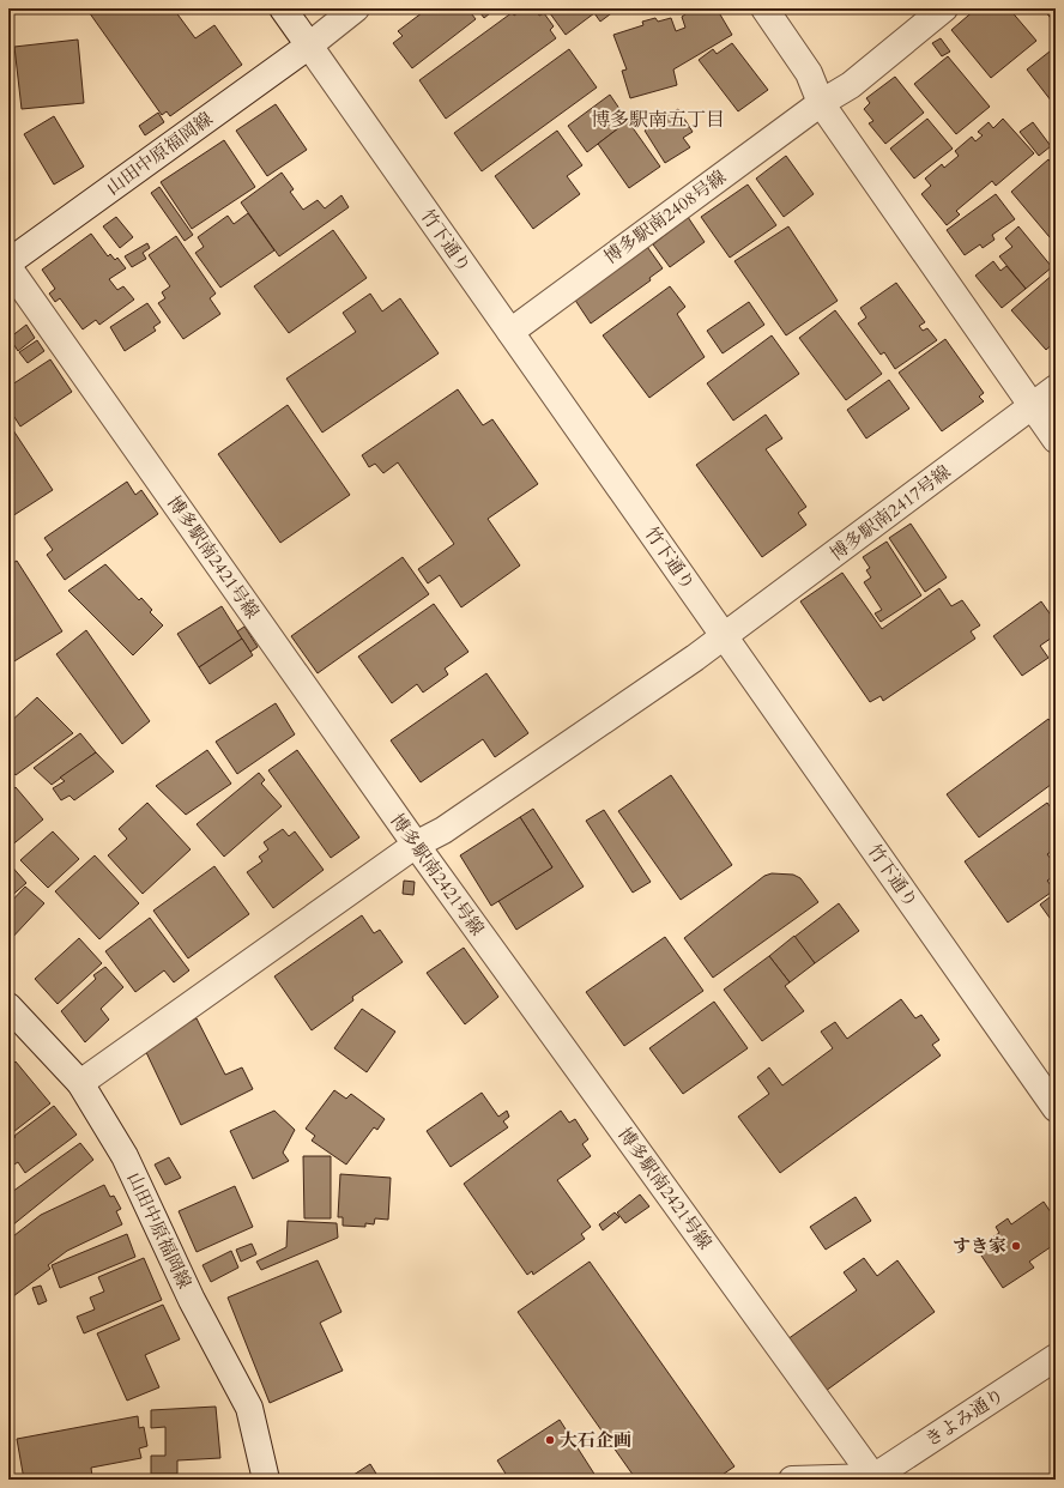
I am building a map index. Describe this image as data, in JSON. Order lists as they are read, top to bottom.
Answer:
{
  "streets": {
    "street": [
      "山田中原福岡線",
      "博多駅南2408号線",
      "竹下通り",
      "博多駅南2417号線",
      "博多駅南2421号線",
      "きよみ通り"
    ]
  },
  "crossings": [
    ["山田中原福岡線", "竹下通り"],
    ["山田中原福岡線", "博多駅南2417号線"],
    ["博多駅南2408号線", "竹下通り"],
    ["竹下通り", "博多駅南2417号線"],
    ["博多駅南2417号線", "博多駅南2421号線"],
    ["博多駅南2421号線", "きよみ通り"]
  ],
  "districts": ["博多駅南五丁目"],
  "places": ["すき家", "大石企画"]
}
